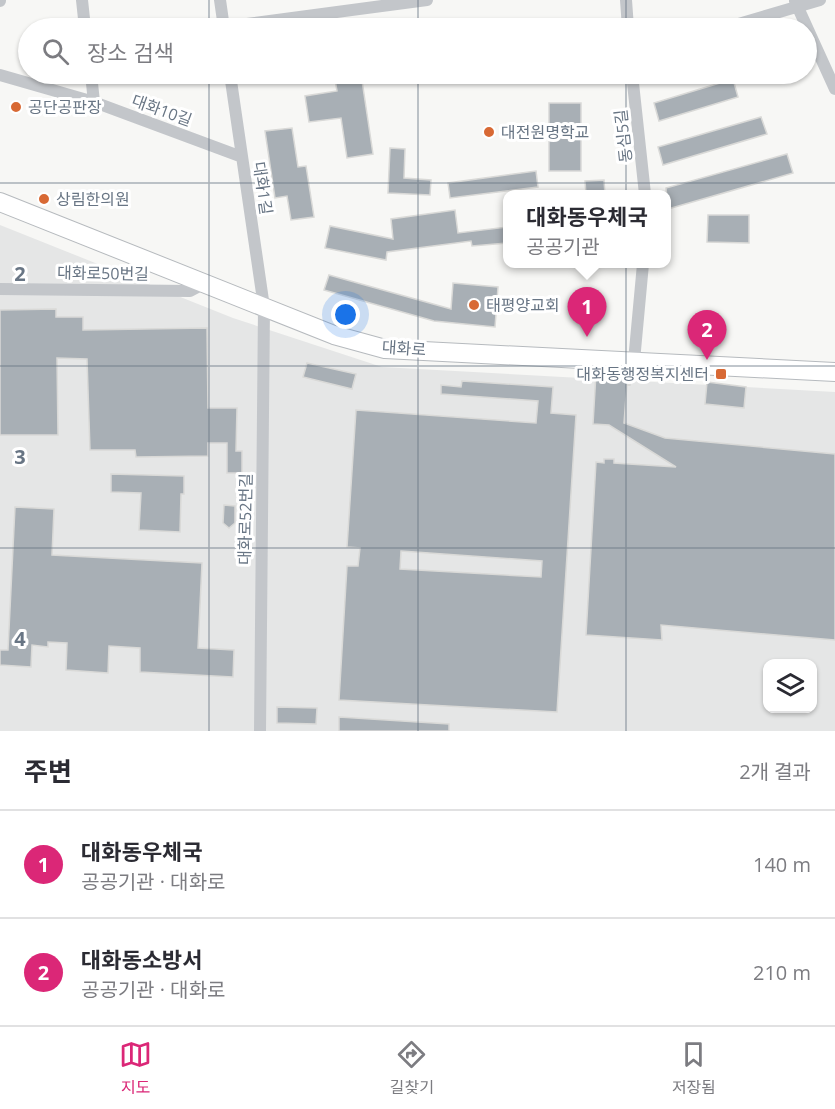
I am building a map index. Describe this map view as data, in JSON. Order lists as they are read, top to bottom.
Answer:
{
  "streets": {
    "main road": ["대화로"],
    "street": [
      "대화10길",
      "동심5길",
      "대화1길",
      "대화로50번길",
      "대화로52번길"
    ]
  },
  "crossings": [
    ["대화10길", "대화1길"],
    ["대화1길", "대화로"],
    ["대화1길", "대화로52번길"],
    ["대화로50번길", "대화로"],
    ["대화로", "대화로52번길"]
  ],
  "places": {
    "other": [
      "공단공판장",
      "대전원명학교",
      "상림한의원",
      "태평양교회"
    ],
    "transit": ["대화동행정복지센터"]
  },
  "page": {
    "search": "장소 검색",
    "popup": ["대화동우체국", "공공기관"],
    "pins": ["1", "2"],
    "heading": ["주변", "2개 결과"],
    "list": [
      {
        "mark": "1",
        "name": "대화동우체국",
        "note": "공공기관 · 대화로",
        "value": "140 m"
      },
      {
        "mark": "2",
        "name": "대화동소방서",
        "note": "공공기관 · 대화로",
        "value": "210 m"
      }
    ],
    "nav": ["지도", "길찾기", "저장됨"]
  },
  "grid": {
    "rows": ["2", "3", "4"]
  }
}
